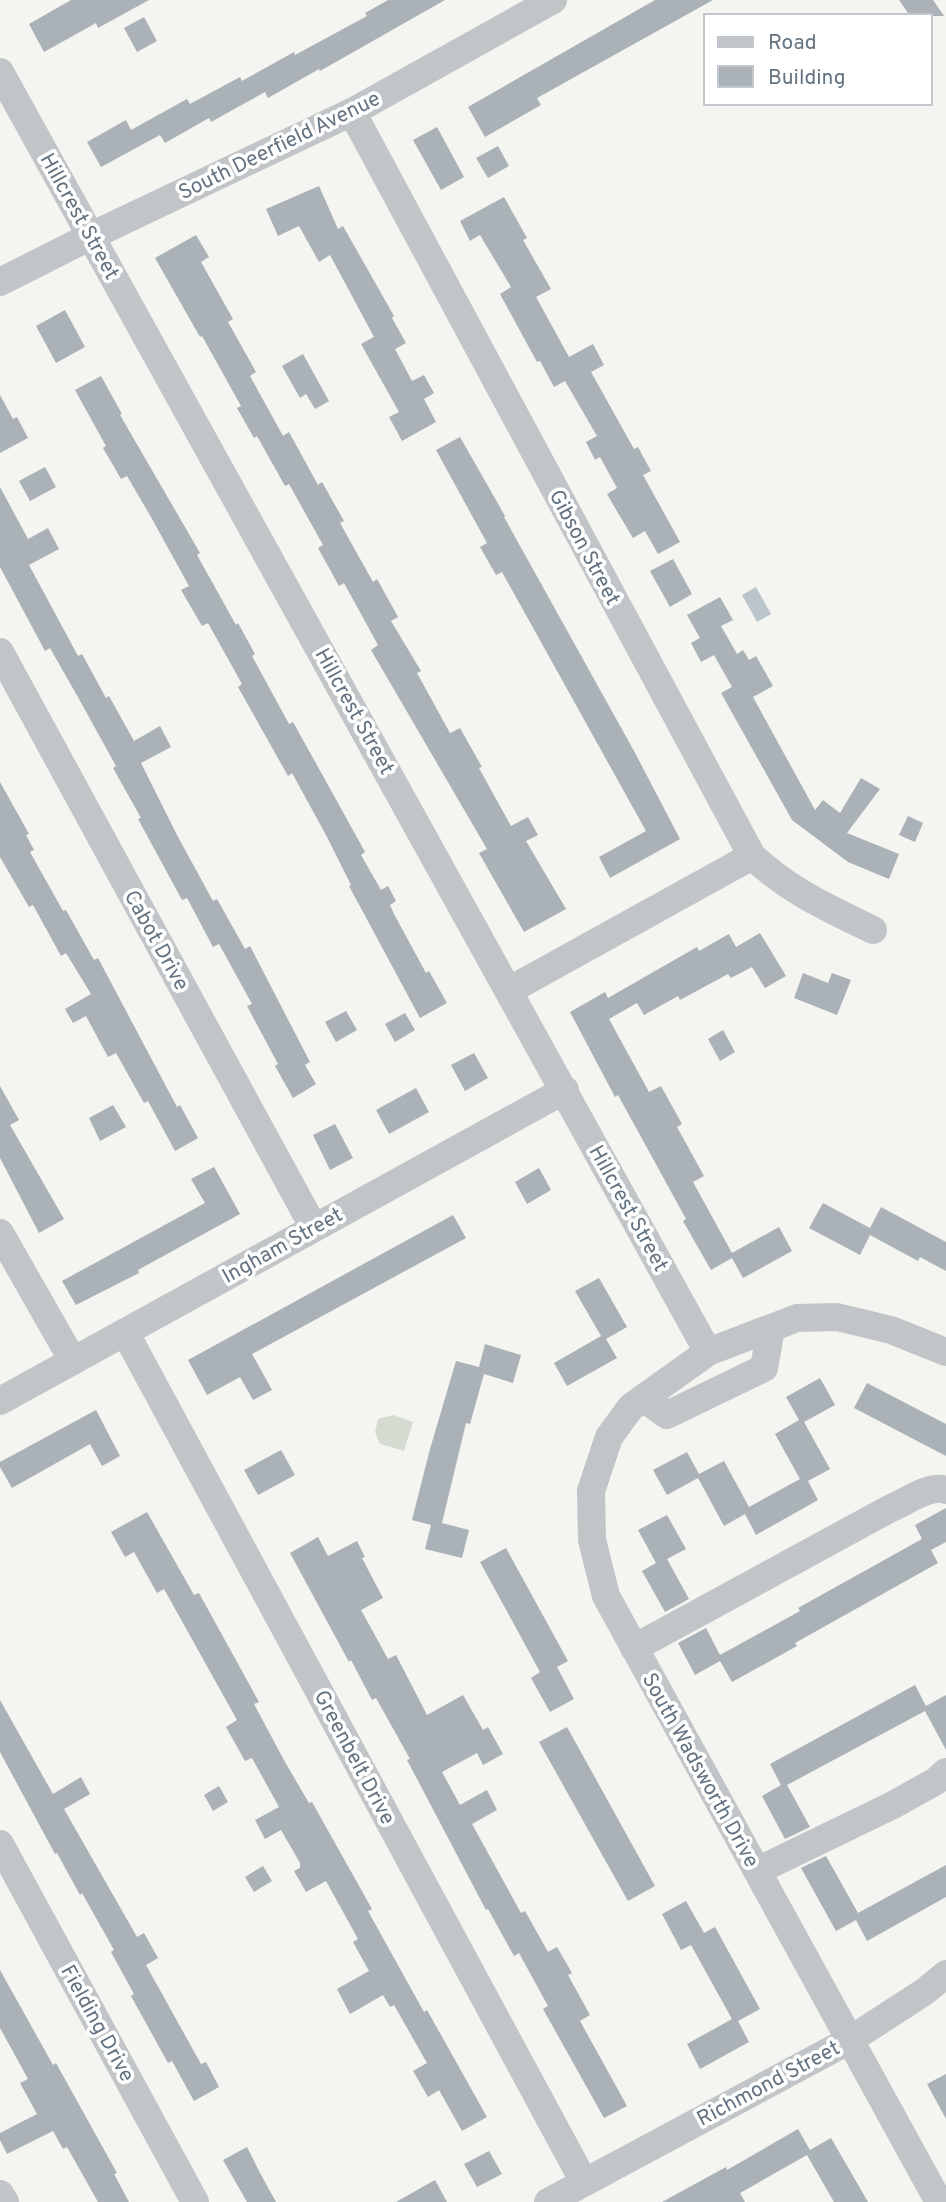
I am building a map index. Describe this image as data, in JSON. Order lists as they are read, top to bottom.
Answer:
{
  "streets": {
    "street": [
      "South Deerfield Avenue",
      "Hillcrest Street",
      "Gibson Street",
      "Cabot Drive",
      "Ingham Street",
      "Greenbelt Drive",
      "South Wadsworth Drive",
      "Fielding Drive",
      "Richmond Street"
    ]
  },
  "crossings": [
    ["South Deerfield Avenue", "Hillcrest Street"],
    ["South Deerfield Avenue", "Gibson Street"],
    ["Hillcrest Street", "Ingham Street"],
    ["Hillcrest Street", "South Wadsworth Drive"],
    ["Cabot Drive", "Ingham Street"],
    ["Ingham Street", "Greenbelt Drive"],
    ["Greenbelt Drive", "Richmond Street"],
    ["South Wadsworth Drive", "Richmond Street"]
  ],
  "legend": ["Road", "Building"]
}
